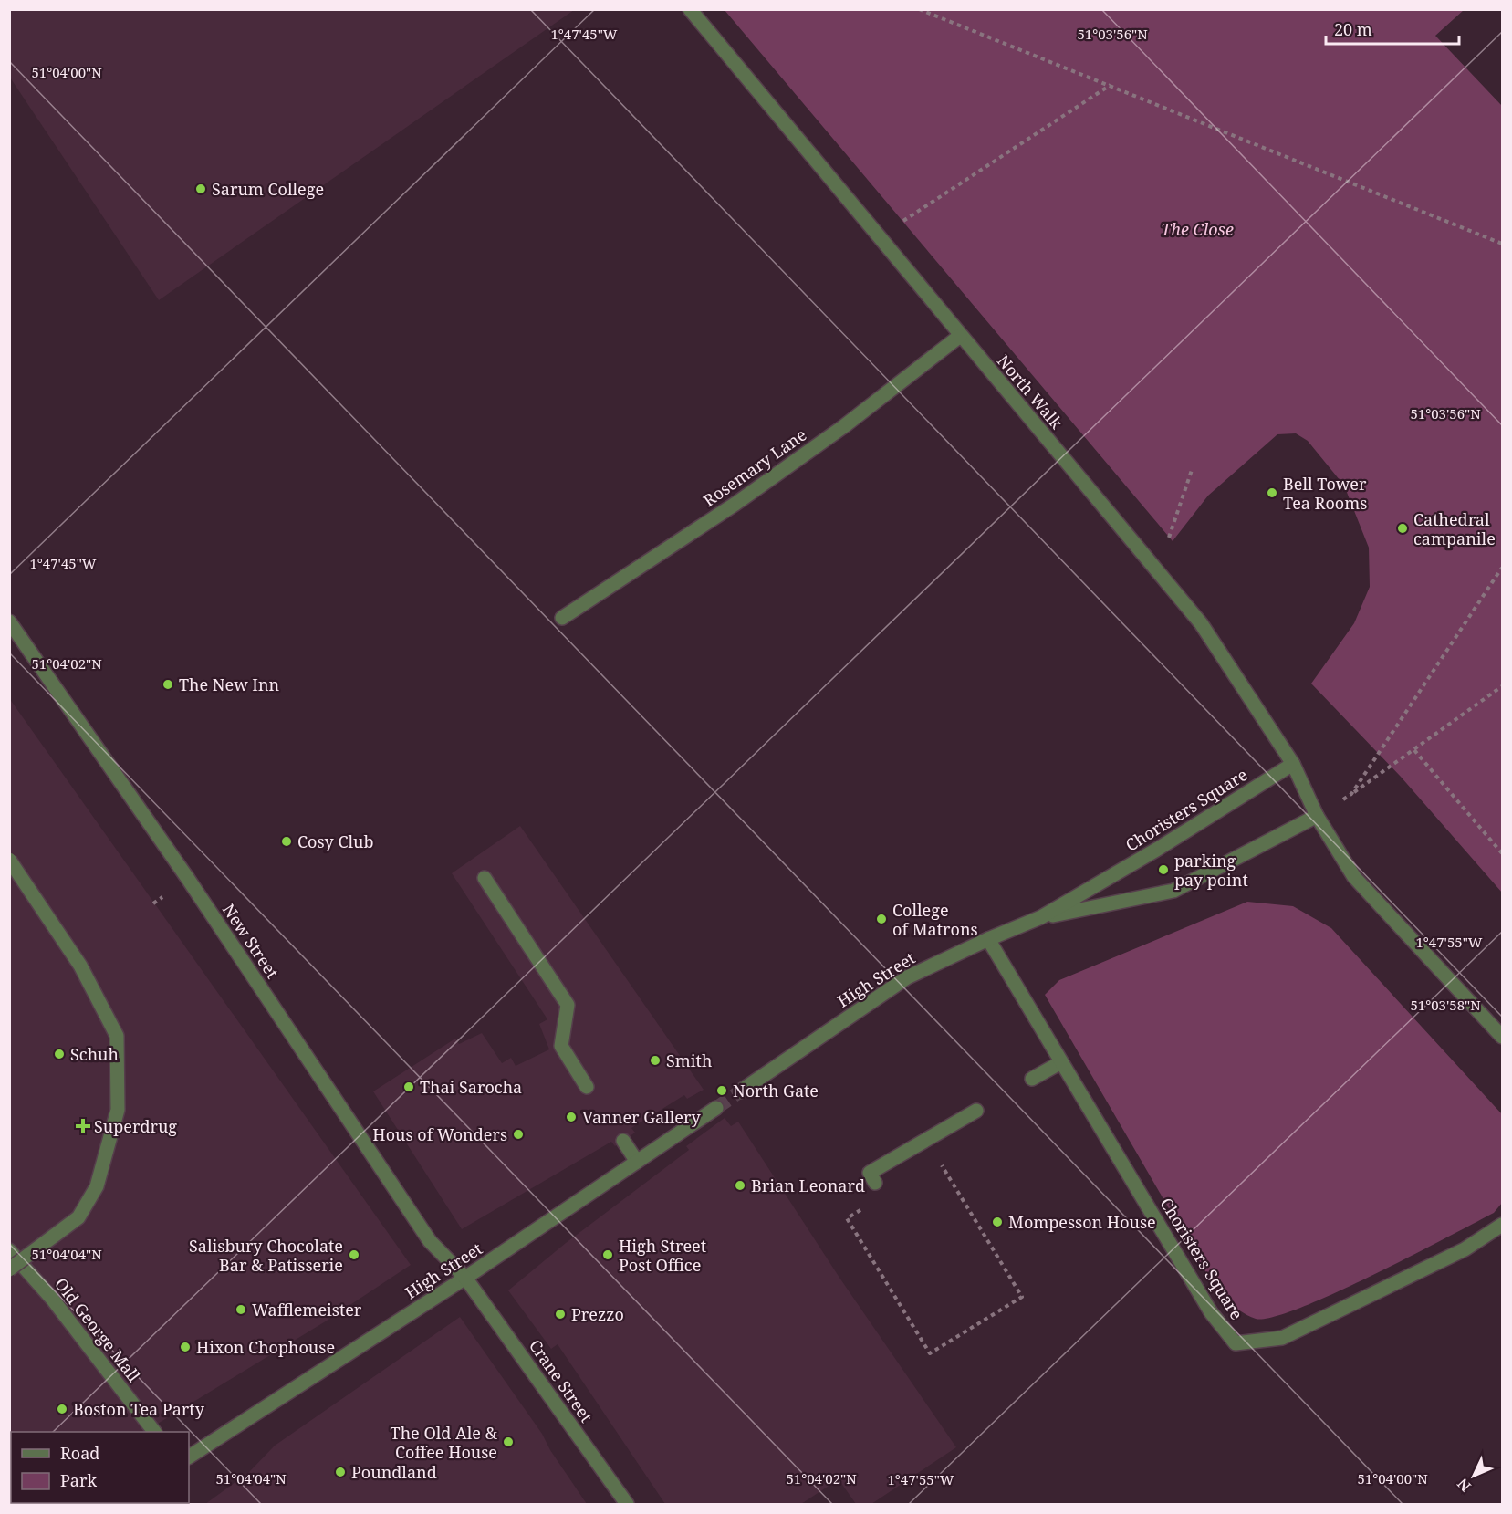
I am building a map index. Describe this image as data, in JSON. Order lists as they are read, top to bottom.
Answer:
{
  "streets": {
    "street": [
      "North Walk",
      "Rosemary Lane",
      "Choristers Square",
      "New Street",
      "High Street",
      "Old George Mall",
      "Crane Street"
    ]
  },
  "crossings": [
    ["North Walk", "Rosemary Lane"],
    ["North Walk", "Choristers Square"],
    ["Choristers Square", "High Street"],
    ["New Street", "High Street"],
    ["New Street", "Crane Street"],
    ["High Street", "Crane Street"]
  ],
  "parks": ["The Close"],
  "places": {
    "other": [
      "Sarum College",
      "Bell Tower Tea Rooms",
      "Cathedral campanile",
      "The New Inn",
      "Cosy Club",
      "parking pay point",
      "College of Matrons",
      "Schuh",
      "Smith",
      "Thai Sarocha",
      "North Gate",
      "Vanner Gallery",
      "Hous of Wonders",
      "Brian Leonard",
      "Mompesson House",
      "Salisbury Chocolate Bar & Patisserie",
      "High Street Post Office",
      "Wafflemeister",
      "Prezzo",
      "Hixon Chophouse",
      "Boston Tea Party",
      "The Old Ale & Coffee House",
      "Poundland"
    ],
    "health": ["Superdrug"]
  },
  "legend": ["Road", "Park"],
  "scale_bar": "20 m",
  "north": "bottom left",
  "coordinates": [
    "1°47'45\"W",
    "51°03'56\"N",
    "51°04'00\"N",
    "51°04'02\"N",
    "1°47'55\"W",
    "51°03'58\"N",
    "51°04'04\"N"
  ]
}
